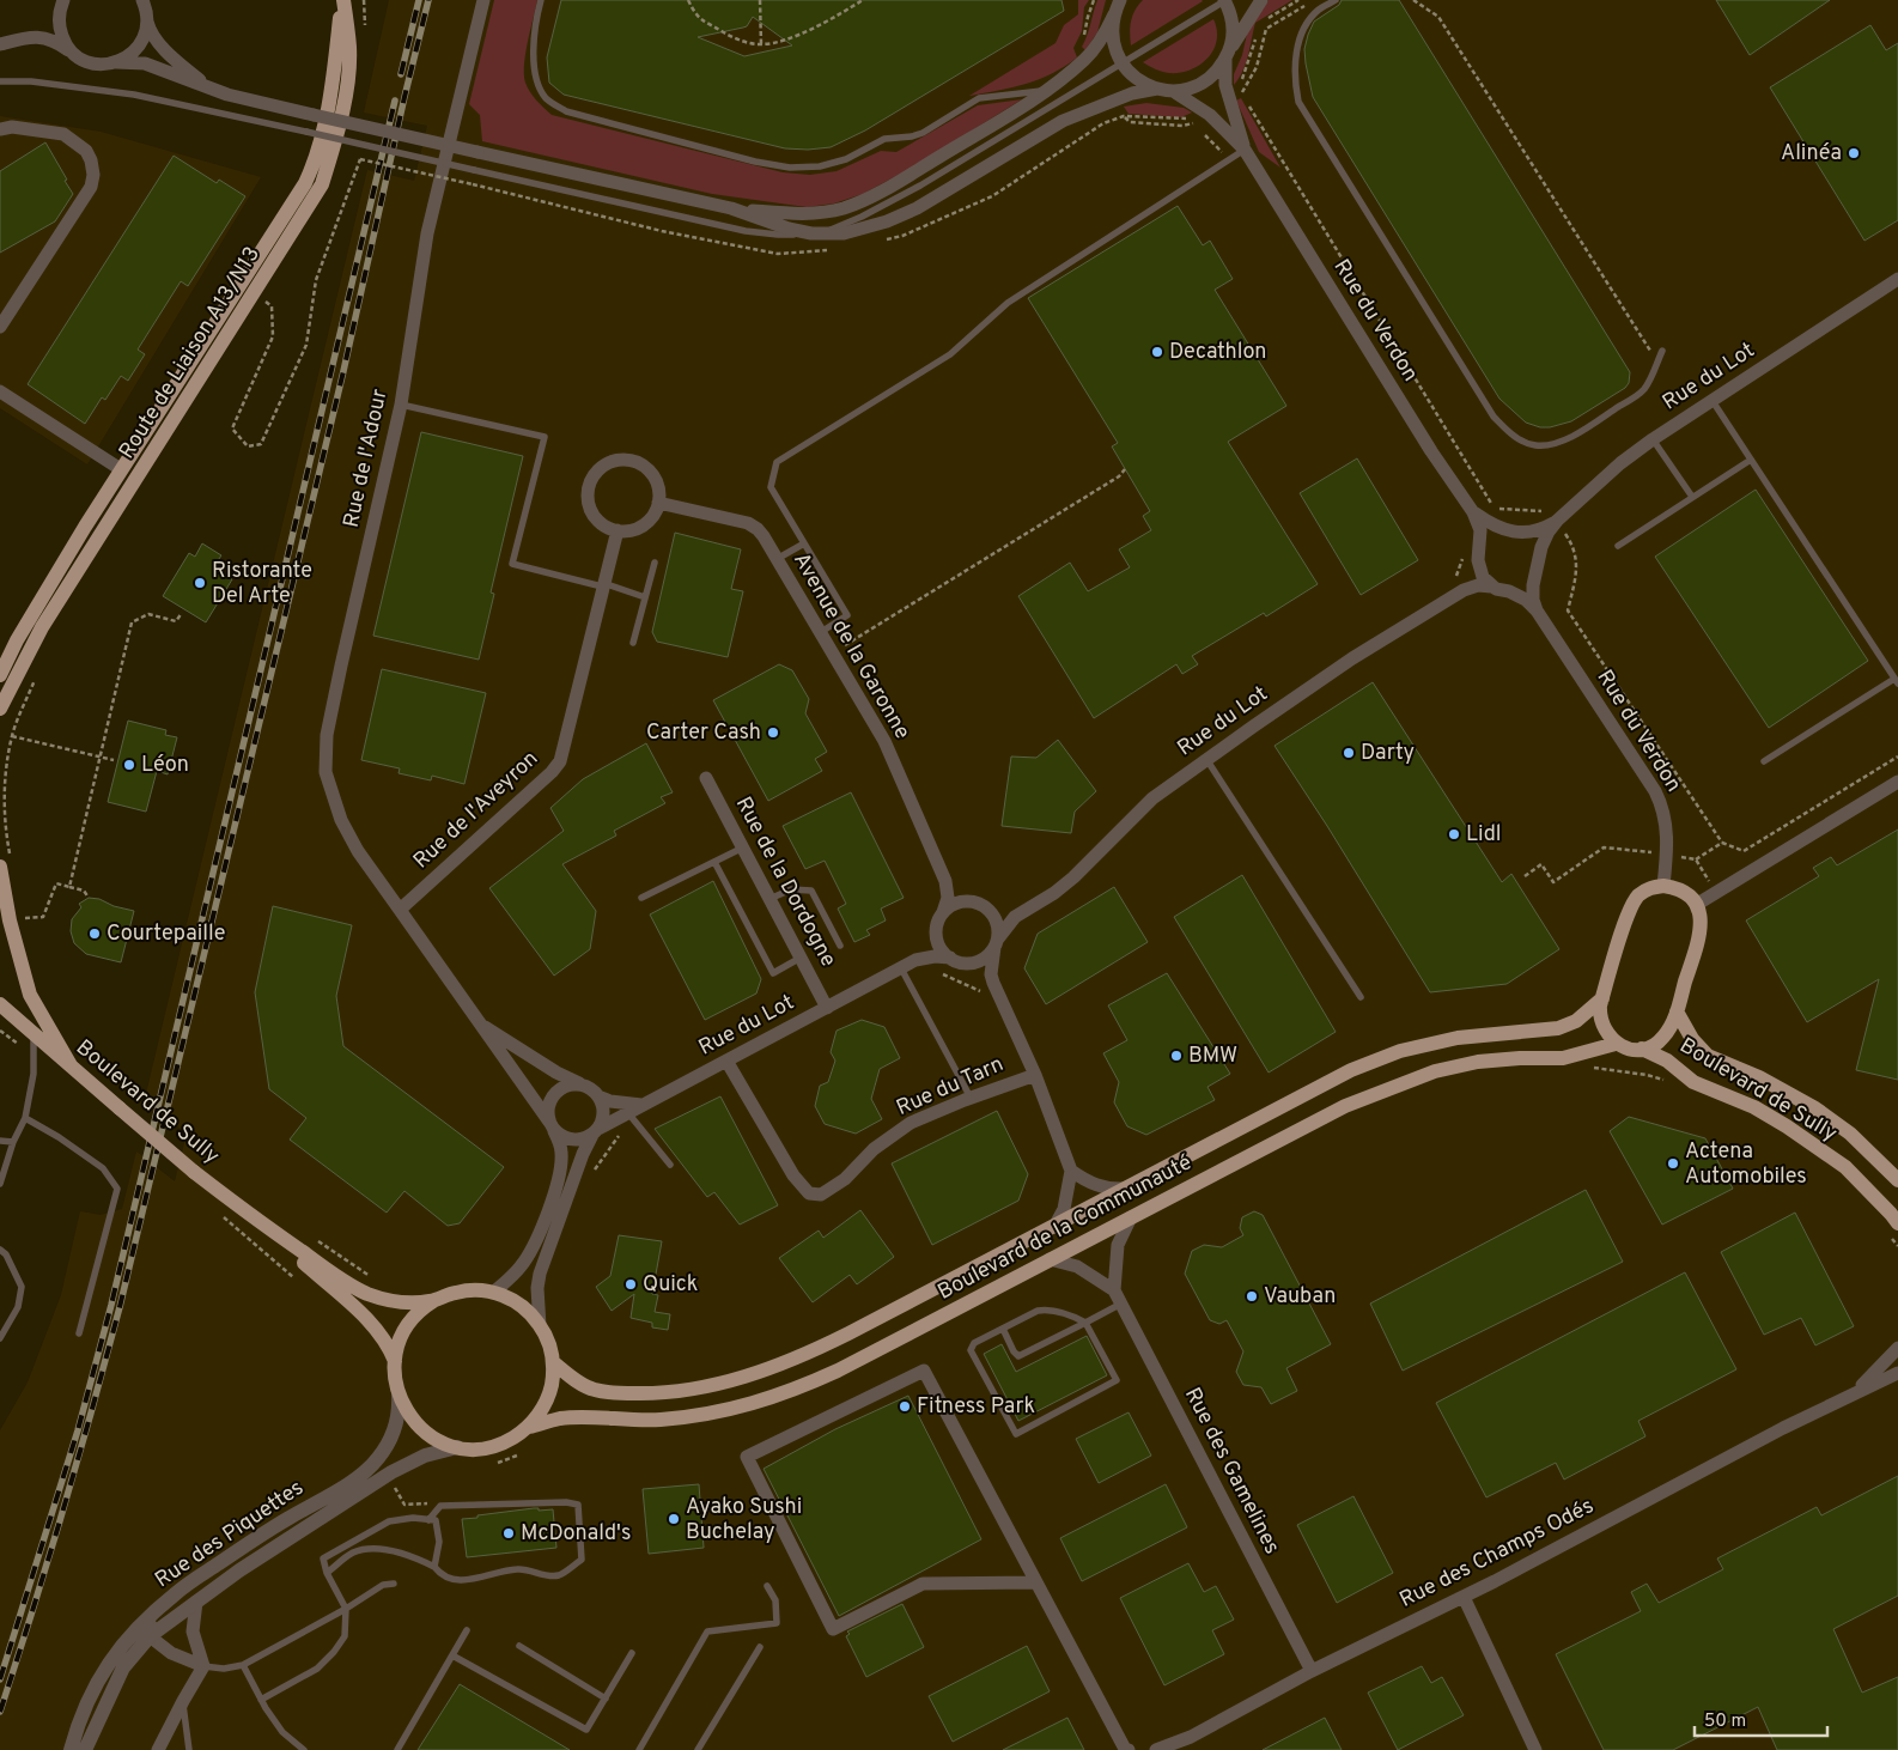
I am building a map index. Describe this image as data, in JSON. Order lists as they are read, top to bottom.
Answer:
{
  "streets": {
    "main road": ["Route de Liaison A13/N13", "Boulevard de Sully", "Boulevard de la Communauté"],
    "street": [
      "Rue du Verdon",
      "Rue du Lot",
      "Rue de l'Adour",
      "Avenue de la Garonne",
      "Rue de l'Aveyron",
      "Rue de la Dordogne",
      "Rue du Tarn",
      "Rue des Gamelines",
      "Rue des Piquettes",
      "Rue des Champs Odés"
    ]
  },
  "crossings": [
    ["Rue du Lot", "Rue de la Dordogne"],
    ["Rue du Lot", "Rue du Tarn"],
    ["Rue de l'Adour", "Rue de l'Aveyron"],
    ["Avenue de la Garonne", "Rue de l'Aveyron"],
    ["Boulevard de Sully", "Boulevard de la Communauté"],
    ["Boulevard de la Communauté", "Rue des Gamelines"],
    ["Boulevard de la Communauté", "Rue des Piquettes"],
    ["Rue des Gamelines", "Rue des Champs Odés"]
  ],
  "places": [
    "Alinéa",
    "Decathlon",
    "Ristorante Del Arte",
    "Carter Cash",
    "Darty",
    "Léon",
    "Lidl",
    "Courtepaille",
    "BMW",
    "Actena Automobiles",
    "Quick",
    "Vauban",
    "Fitness Park",
    "Ayako Sushi Buchelay",
    "McDonald's"
  ],
  "scale_bar": "50 m"
}
